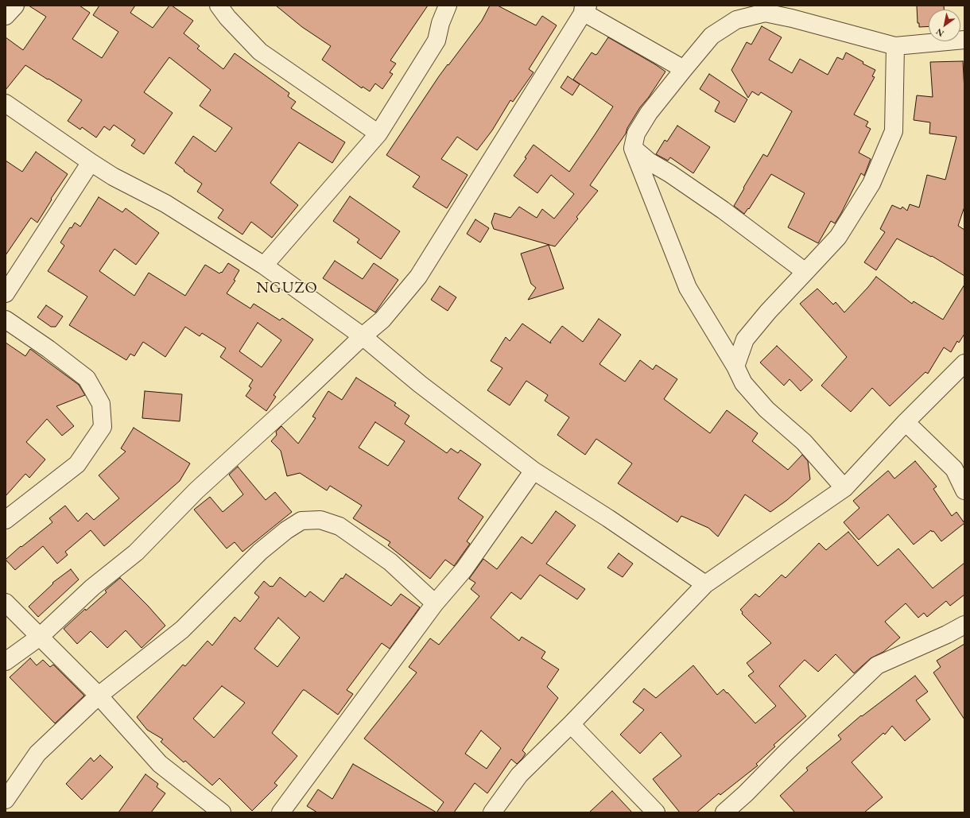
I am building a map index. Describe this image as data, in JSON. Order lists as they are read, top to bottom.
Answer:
{
  "districts": ["NGUZO"],
  "north": "bottom left"
}
